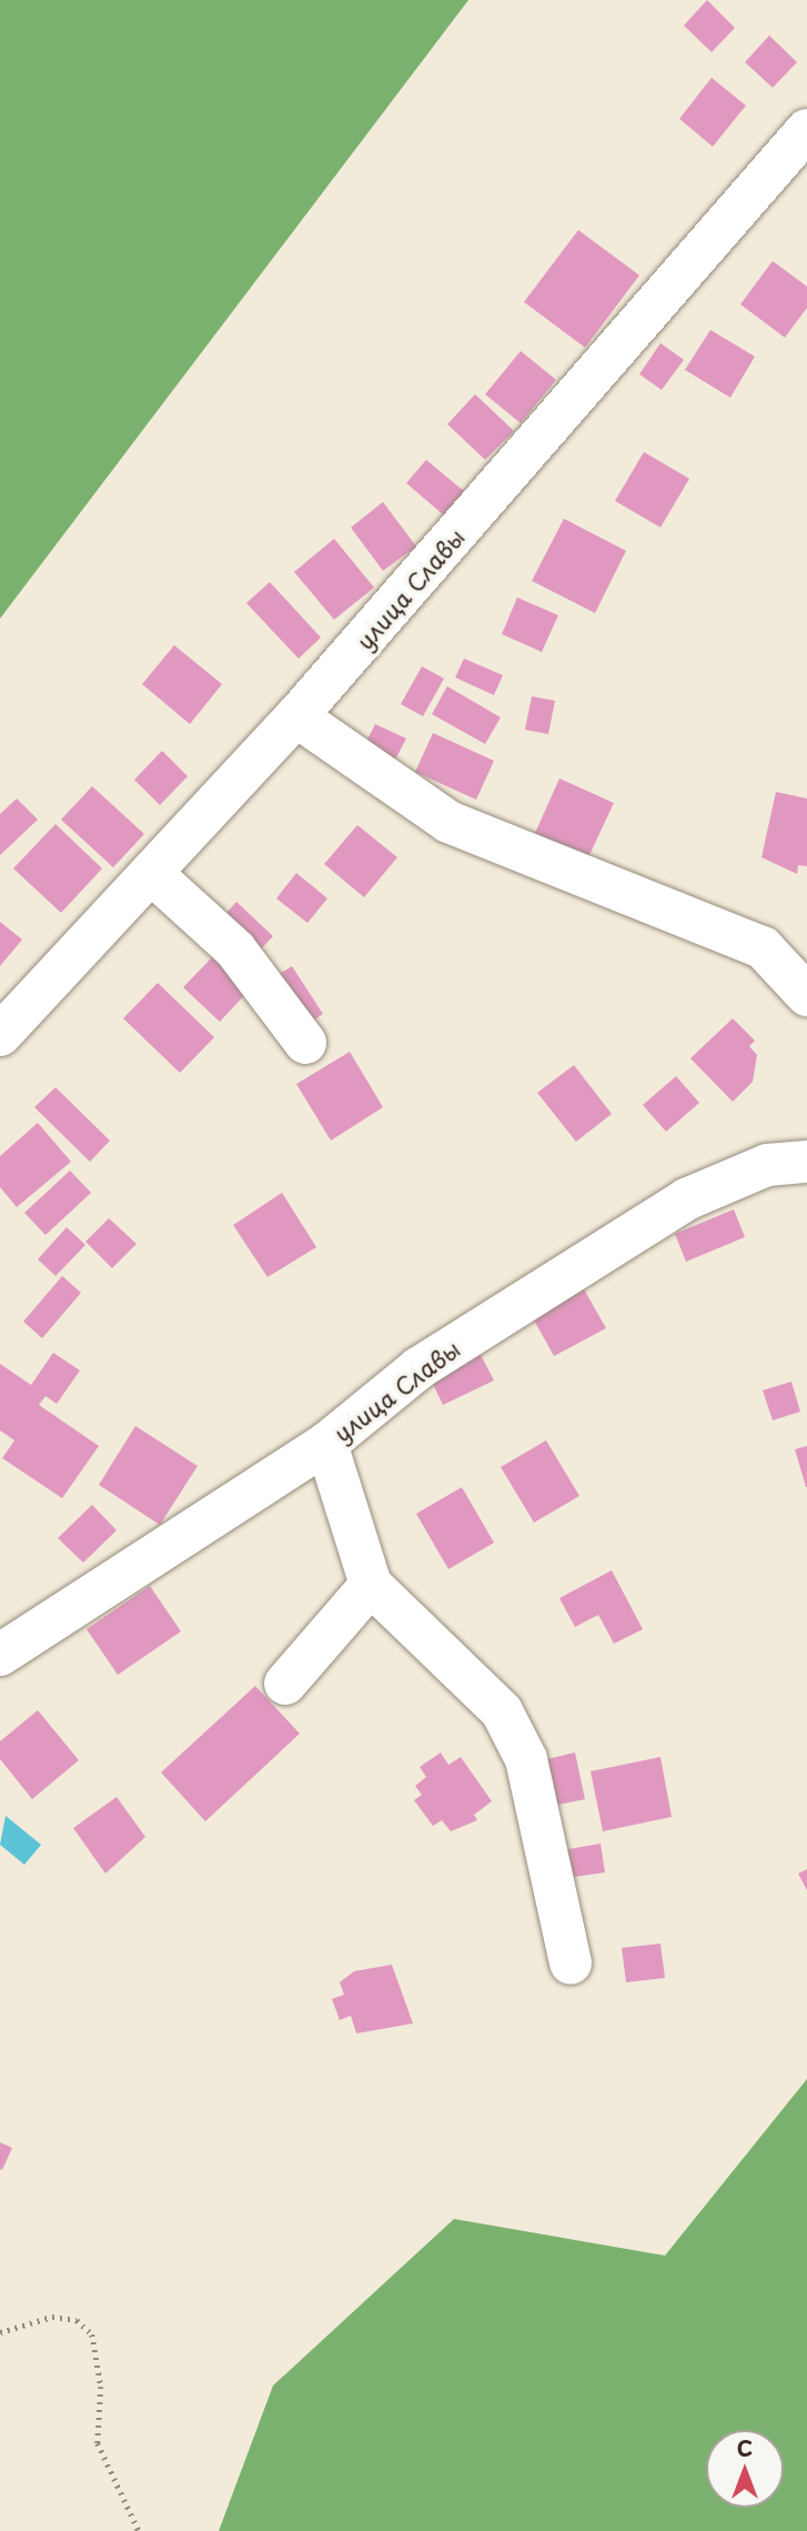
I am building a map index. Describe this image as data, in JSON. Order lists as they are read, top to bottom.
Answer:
{
  "streets": {
    "street": ["улица Славы"]
  },
  "north": "top"
}
